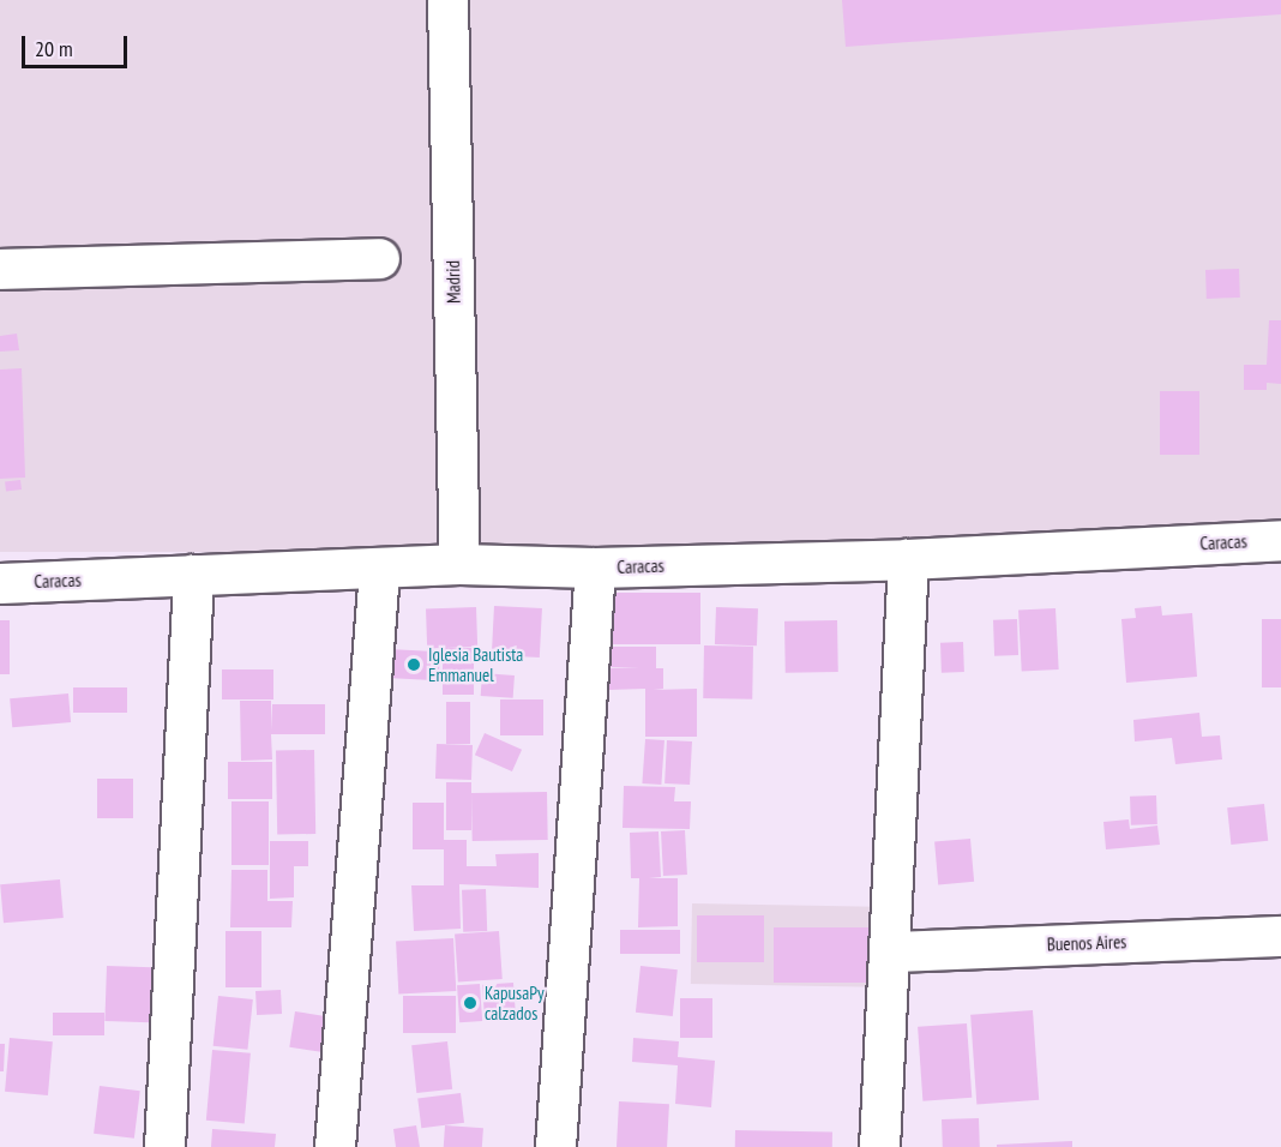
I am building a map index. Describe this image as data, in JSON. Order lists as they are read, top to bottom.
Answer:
{
  "streets": {
    "street": ["Madrid", "Caracas", "Buenos Aires"]
  },
  "crossings": [
    ["Madrid", "Caracas"]
  ],
  "places": ["Iglesia Bautista Emmanuel", "KapusaPy calzados"],
  "scale_bar": "20 m"
}
